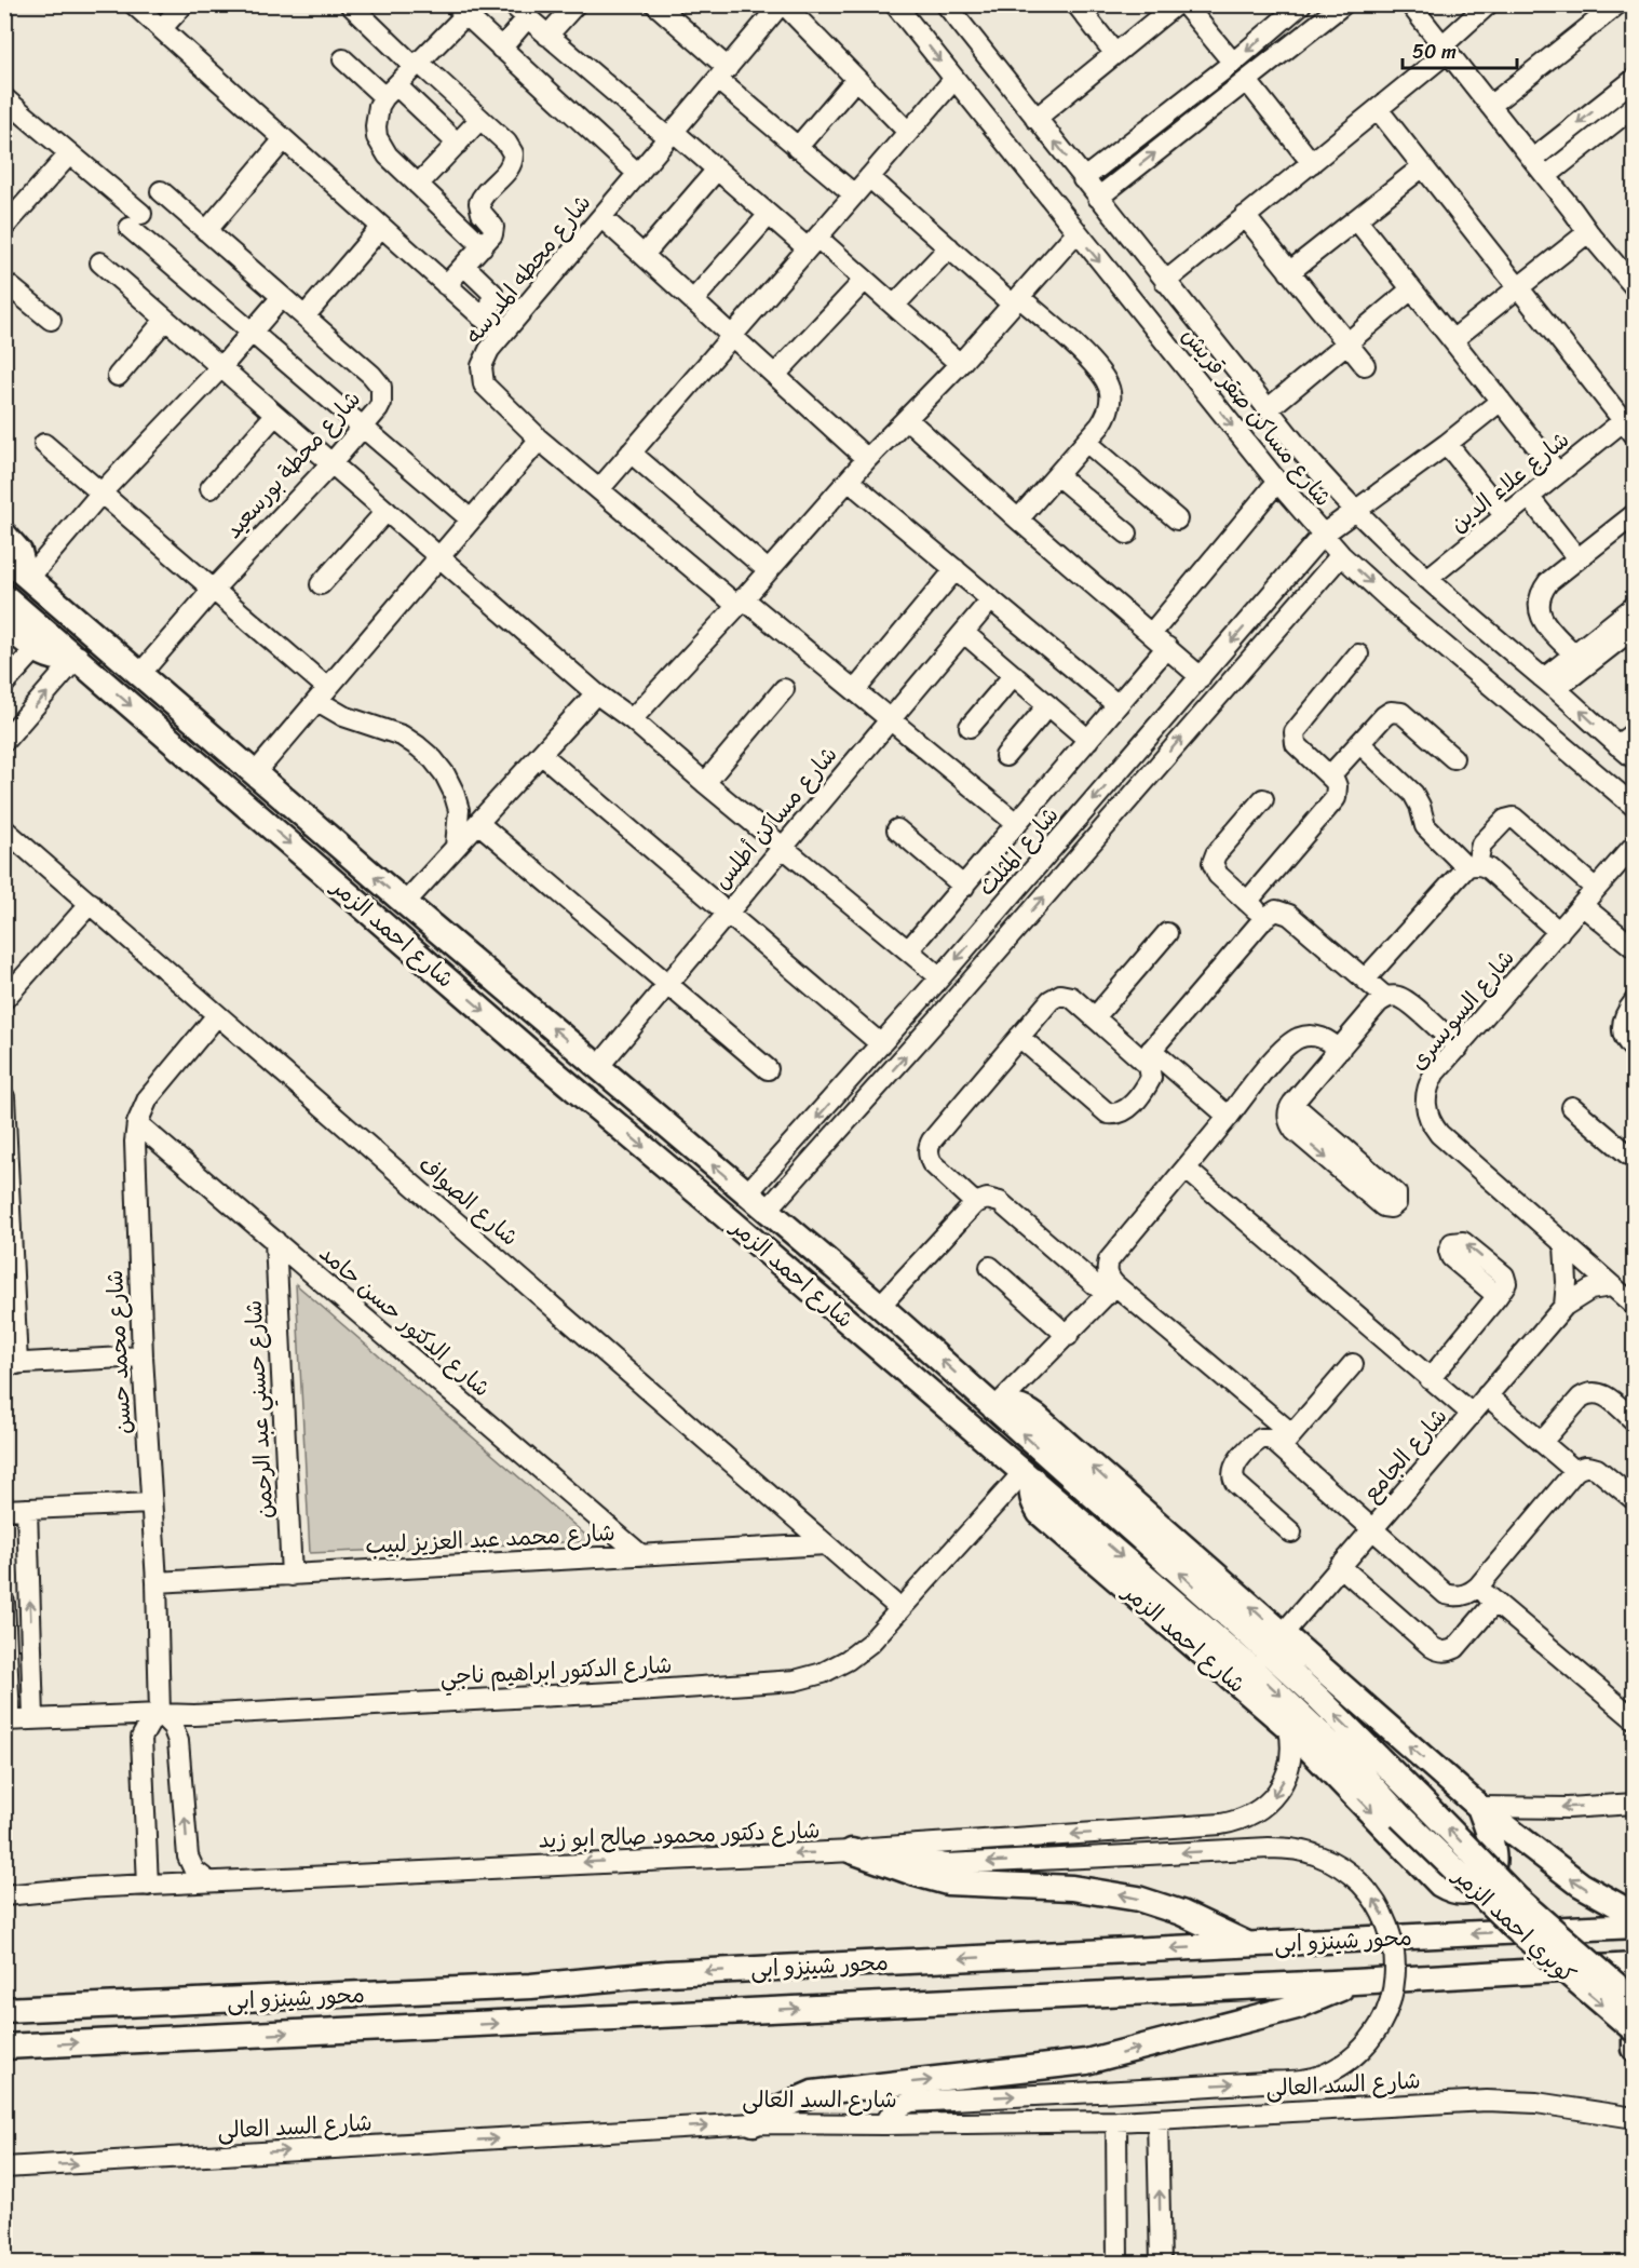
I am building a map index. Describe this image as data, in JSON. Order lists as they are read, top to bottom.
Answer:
{
  "streets": {
    "main road": ["شارع احمد الزمر", "كوبري احمد الزمر", "محور شينزو ابى"],
    "street": [
      "شارع محطه المدرسه",
      "شارع مساكن صقر قريش",
      "شارع محطة بورسعيد",
      "شارع علاء الدين",
      "شارع مساكن أطلس",
      "شارع المثلث",
      "شارع السويسرى",
      "شارع الصواف",
      "شارع الدكتور حسن حامد",
      "شارع محمد حسن",
      "شارع حسني عبد الرحمن",
      "شارع الجامع",
      "شارع محمد عبد العزيز لبيب",
      "شارع الدكتور ابراهيم ناجي",
      "شارع دكتور محمود صالح ابو زيد",
      "شارع السد العالى"
    ]
  },
  "crossings": [
    ["شارع محطه المدرسه", "شارع مساكن أطلس"],
    ["شارع مساكن صقر قريش", "شارع علاء الدين"],
    ["شارع مساكن صقر قريش", "شارع المثلث"],
    ["شارع محطة بورسعيد", "شارع احمد الزمر"],
    ["شارع مساكن أطلس", "شارع احمد الزمر"],
    ["شارع المثلث", "شارع احمد الزمر"],
    ["شارع احمد الزمر", "شارع الدكتور ابراهيم ناجي"],
    ["شارع احمد الزمر", "شارع دكتور محمود صالح ابو زيد"],
    ["شارع احمد الزمر", "كوبري احمد الزمر"],
    ["شارع السويسرى", "شارع الجامع"],
    ["شارع الصواف", "شارع محمد حسن"],
    ["شارع الصواف", "شارع محمد عبد العزيز لبيب"],
    ["شارع الصواف", "شارع الدكتور ابراهيم ناجي"],
    ["شارع الدكتور حسن حامد", "شارع محمد حسن"],
    ["شارع الدكتور حسن حامد", "شارع حسني عبد الرحمن"],
    ["شارع الدكتور حسن حامد", "شارع محمد عبد العزيز لبيب"],
    ["شارع محمد حسن", "شارع محمد عبد العزيز لبيب"],
    ["شارع محمد حسن", "شارع الدكتور ابراهيم ناجي"],
    ["شارع حسني عبد الرحمن", "شارع محمد عبد العزيز لبيب"],
    ["شارع الدكتور ابراهيم ناجي", "كوبري احمد الزمر"]
  ],
  "one_way": ["شارع دكتور محمود صالح ابو زيد", "شارع السد العالى"],
  "scale_bar": "50 m"
}
